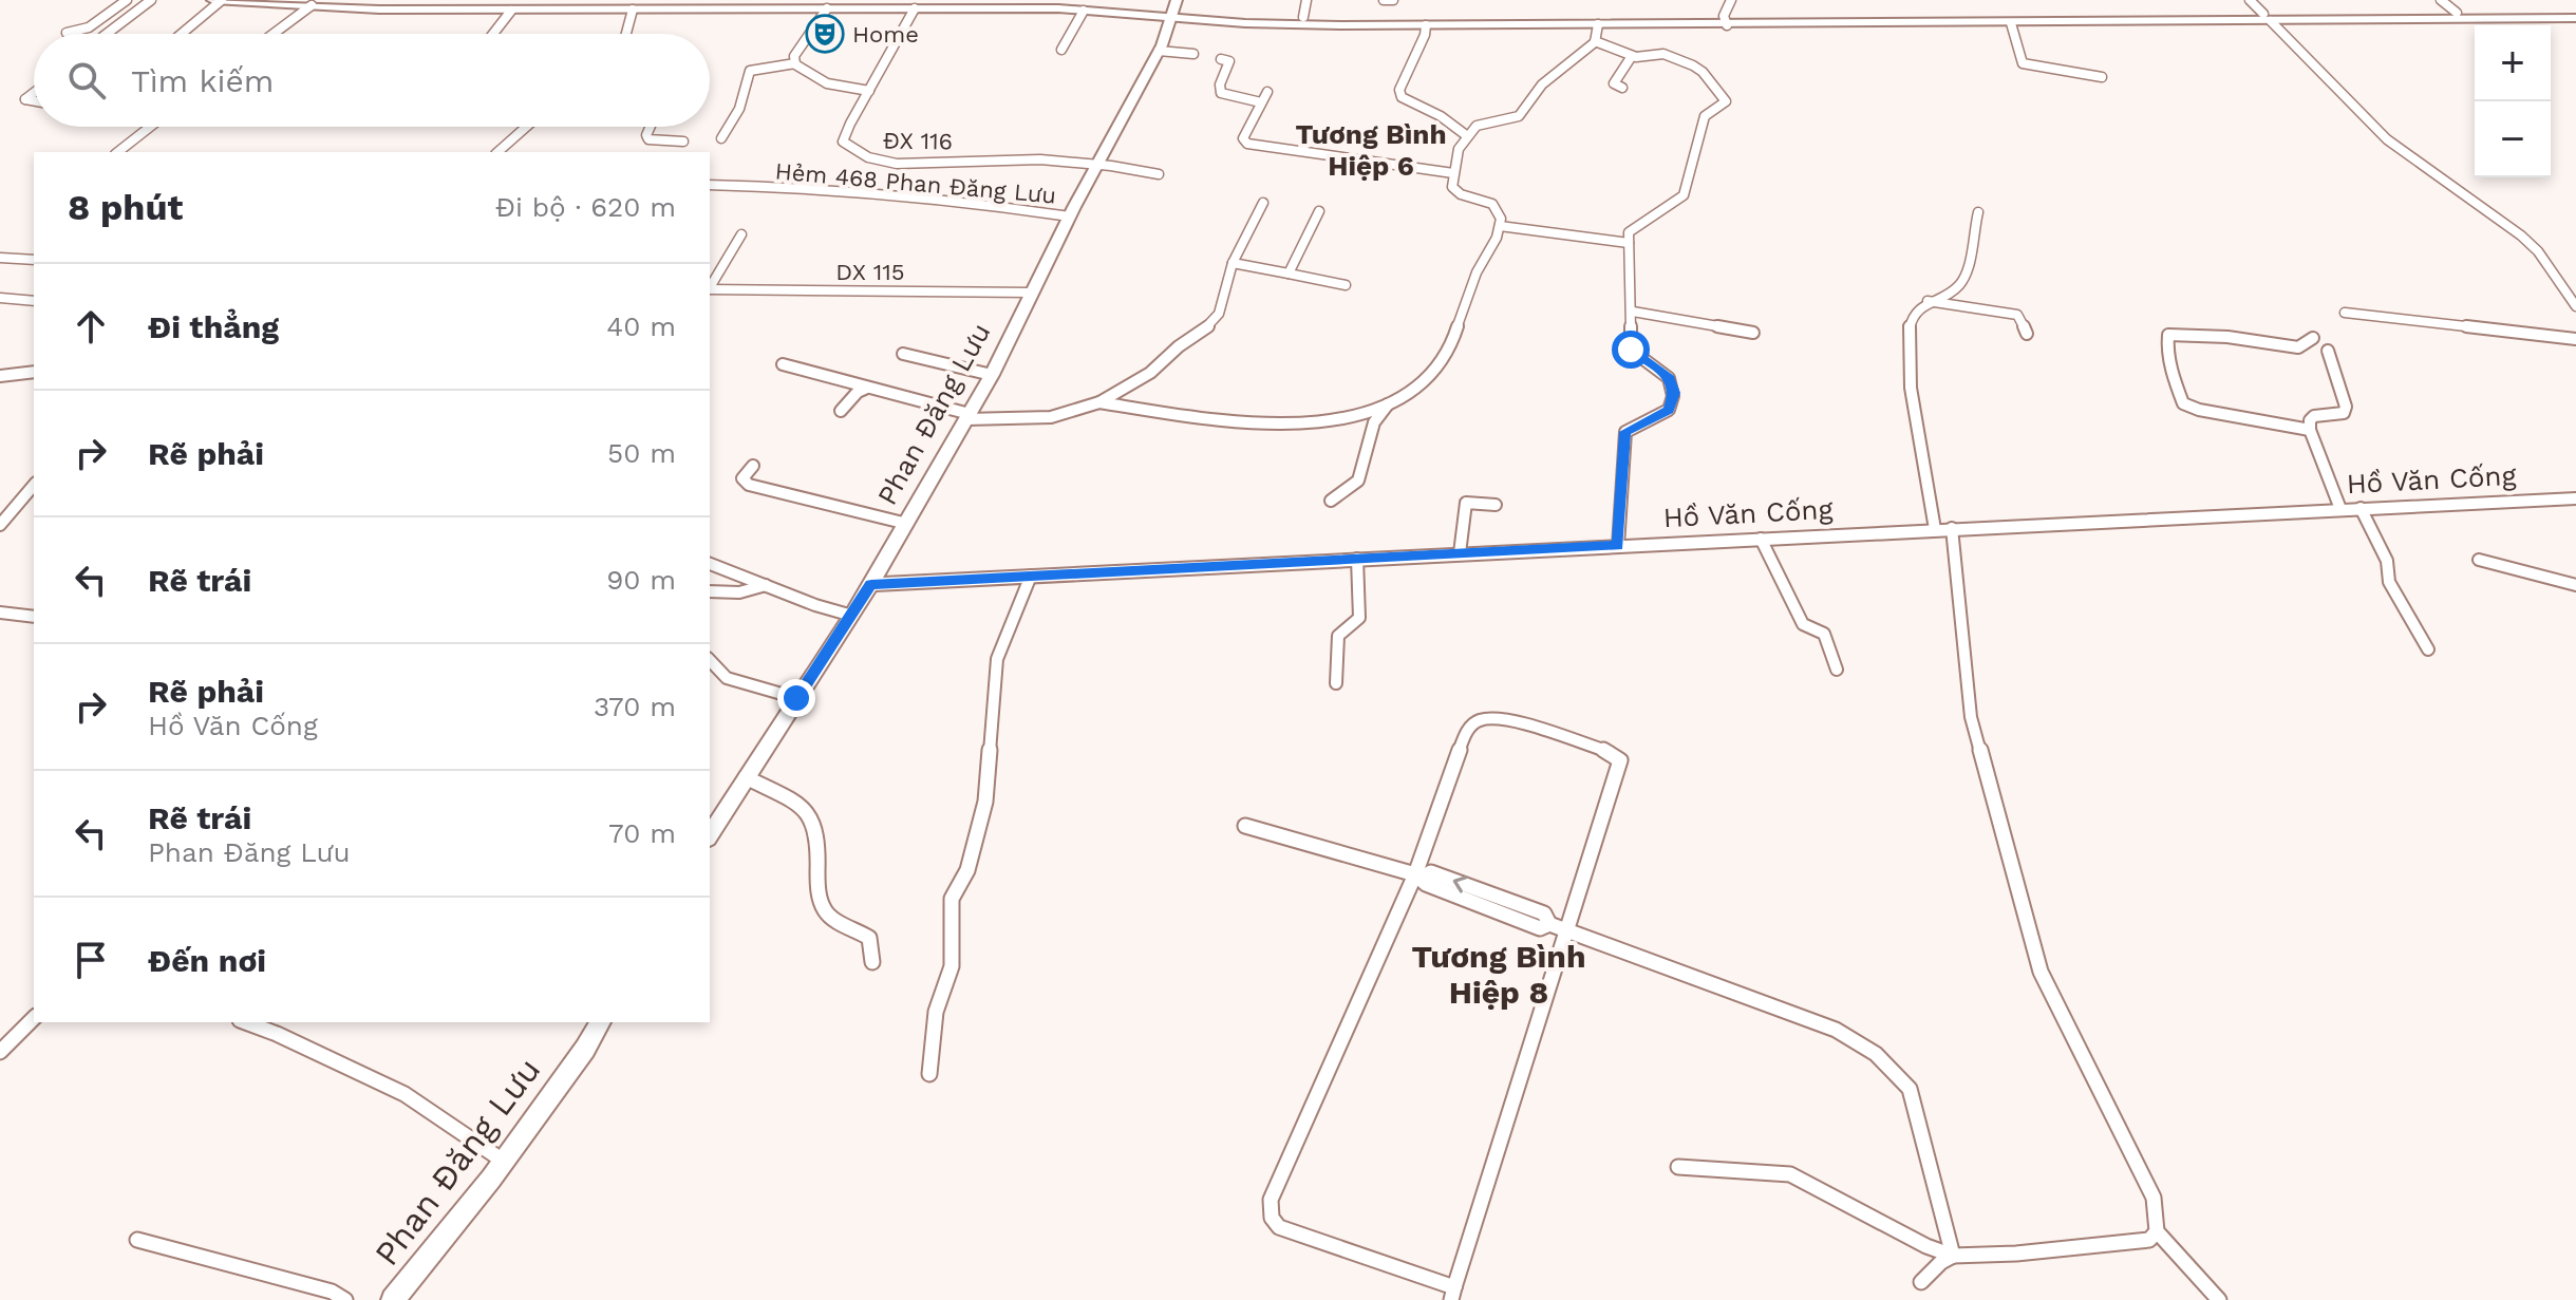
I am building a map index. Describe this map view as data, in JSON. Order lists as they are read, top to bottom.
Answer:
{
  "streets": {
    "street": [
      "ĐX 116",
      "Hẻm 468 Phan Đăng Lưu",
      "DX 115",
      "Phan Đăng Lưu",
      "Hồ Văn Cống"
    ]
  },
  "crossings": [
    ["ĐX 116", "Phan Đăng Lưu"],
    ["Hẻm 468 Phan Đăng Lưu", "Phan Đăng Lưu"],
    ["DX 115", "Phan Đăng Lưu"],
    ["Phan Đăng Lưu", "Hồ Văn Cống"]
  ],
  "districts": ["Tương Bình Hiệp 6", "Tương Bình Hiệp 8"],
  "places": {
    "theatre": ["Home"]
  },
  "page": {
    "map_buttons": ["+", "−"],
    "search": "Tìm kiếm",
    "heading": ["8 phút", "Đi bộ · 620 m"],
    "list": [
      ["Đi thẳng", "40 m"],
      ["Rẽ phải", "50 m"],
      ["Rẽ trái", "90 m"],
      ["Rẽ phải", "Hồ Văn Cống", "370 m"],
      ["Rẽ trái", "Phan Đăng Lưu", "70 m"],
      "Đến nơi"
    ]
  }
}
